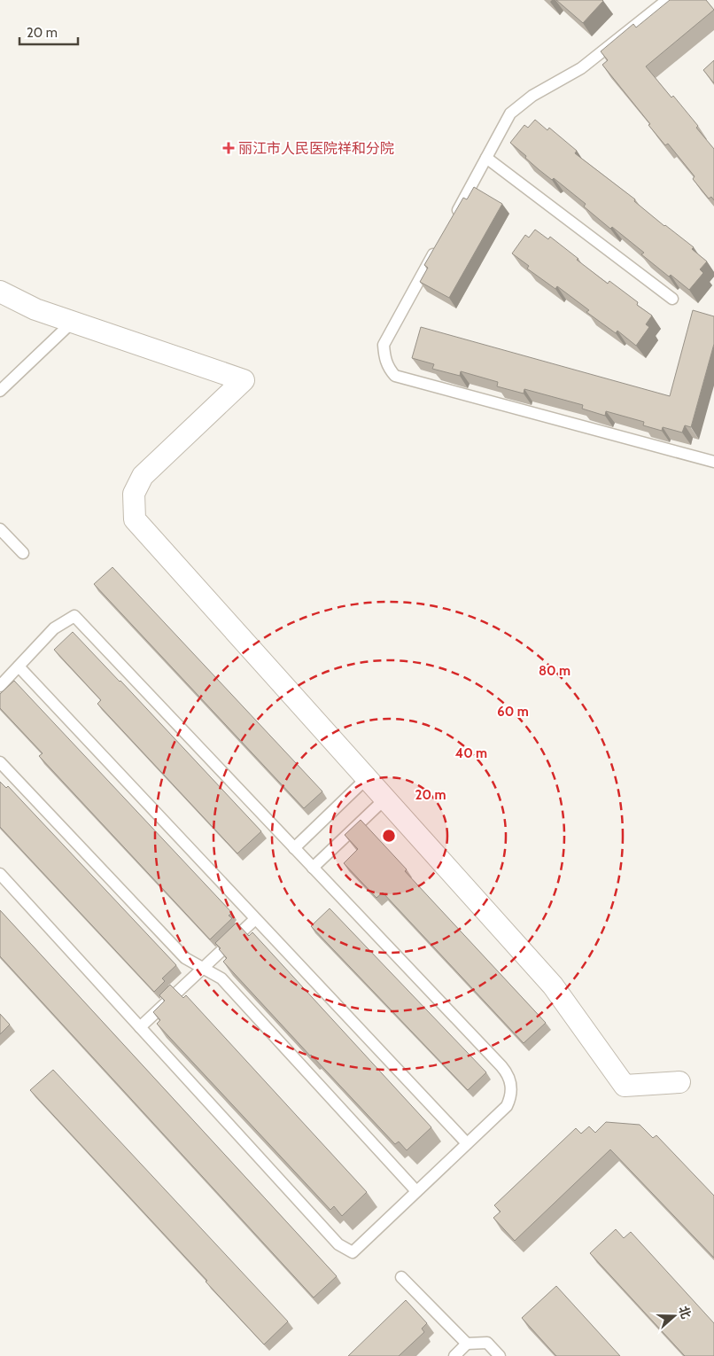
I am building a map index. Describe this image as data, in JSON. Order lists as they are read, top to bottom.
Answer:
{
  "places": {
    "health": ["丽江市人民医院祥和分院"]
  },
  "scale_bar": "20 m",
  "north": "right",
  "rings": [
    "80 m",
    "60 m",
    "40 m",
    "20 m"
  ]
}
